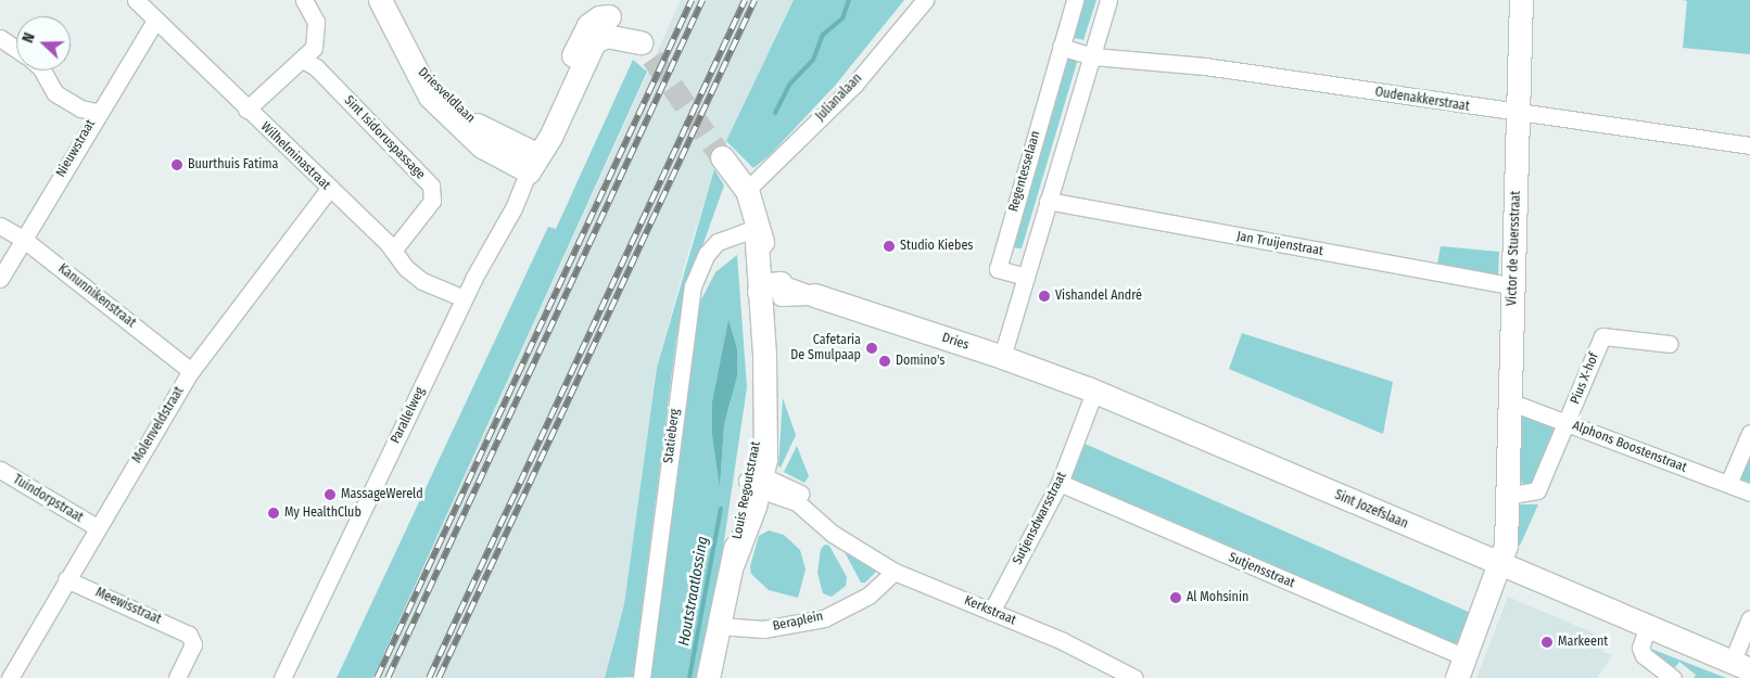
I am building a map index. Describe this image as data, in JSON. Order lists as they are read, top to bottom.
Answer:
{
  "streets": {
    "street": [
      "Driesveldlaan",
      "Julianalaan",
      "Oudenakkerstraat",
      "Sint Isidoruspassage",
      "Nieuwstraat",
      "Wilhelminastraat",
      "Regentesselaan",
      "Jan Truijenstraat",
      "Victor de Stuersstraat",
      "Kanunnikenstraat",
      "Dries",
      "Pius X-hof",
      "Parallelweg",
      "Molenveldstraat",
      "Statieberg",
      "Alphons Boostenstraat",
      "Louis Regoutstraat",
      "Tuindorpstraat",
      "Sint Jozefslaan",
      "Sutjensdwarsstraat",
      "Sutjensstraat",
      "Meewisstraat",
      "Kerkstraat",
      "Beraplein"
    ]
  },
  "crossings": [
    ["Driesveldlaan", "Parallelweg"],
    ["Julianalaan", "Louis Regoutstraat"],
    ["Oudenakkerstraat", "Victor de Stuersstraat"],
    ["Sint Isidoruspassage", "Wilhelminastraat"],
    ["Nieuwstraat", "Wilhelminastraat"],
    ["Nieuwstraat", "Kanunnikenstraat"],
    ["Wilhelminastraat", "Parallelweg"],
    ["Wilhelminastraat", "Molenveldstraat"],
    ["Jan Truijenstraat", "Victor de Stuersstraat"],
    ["Victor de Stuersstraat", "Alphons Boostenstraat"],
    ["Victor de Stuersstraat", "Sint Jozefslaan"],
    ["Victor de Stuersstraat", "Sutjensstraat"],
    ["Kanunnikenstraat", "Molenveldstraat"],
    ["Dries", "Louis Regoutstraat"],
    ["Dries", "Sint Jozefslaan"],
    ["Dries", "Sutjensdwarsstraat"],
    ["Pius X-hof", "Alphons Boostenstraat"],
    ["Molenveldstraat", "Tuindorpstraat"],
    ["Molenveldstraat", "Meewisstraat"],
    ["Statieberg", "Louis Regoutstraat"],
    ["Louis Regoutstraat", "Kerkstraat"],
    ["Louis Regoutstraat", "Beraplein"],
    ["Sint Jozefslaan", "Sutjensdwarsstraat"],
    ["Sutjensdwarsstraat", "Sutjensstraat"],
    ["Sutjensdwarsstraat", "Kerkstraat"],
    ["Kerkstraat", "Beraplein"]
  ],
  "water": ["Houtstraatlossing"],
  "places": [
    "Buurthuis Fatima",
    "Studio Kiebes",
    "Vishandel André",
    "Cafetaria De Smulpaap",
    "Domino's",
    "MassageWereld",
    "My HealthClub",
    "Al Mohsinin",
    "Markeent"
  ],
  "north": "left"
}
